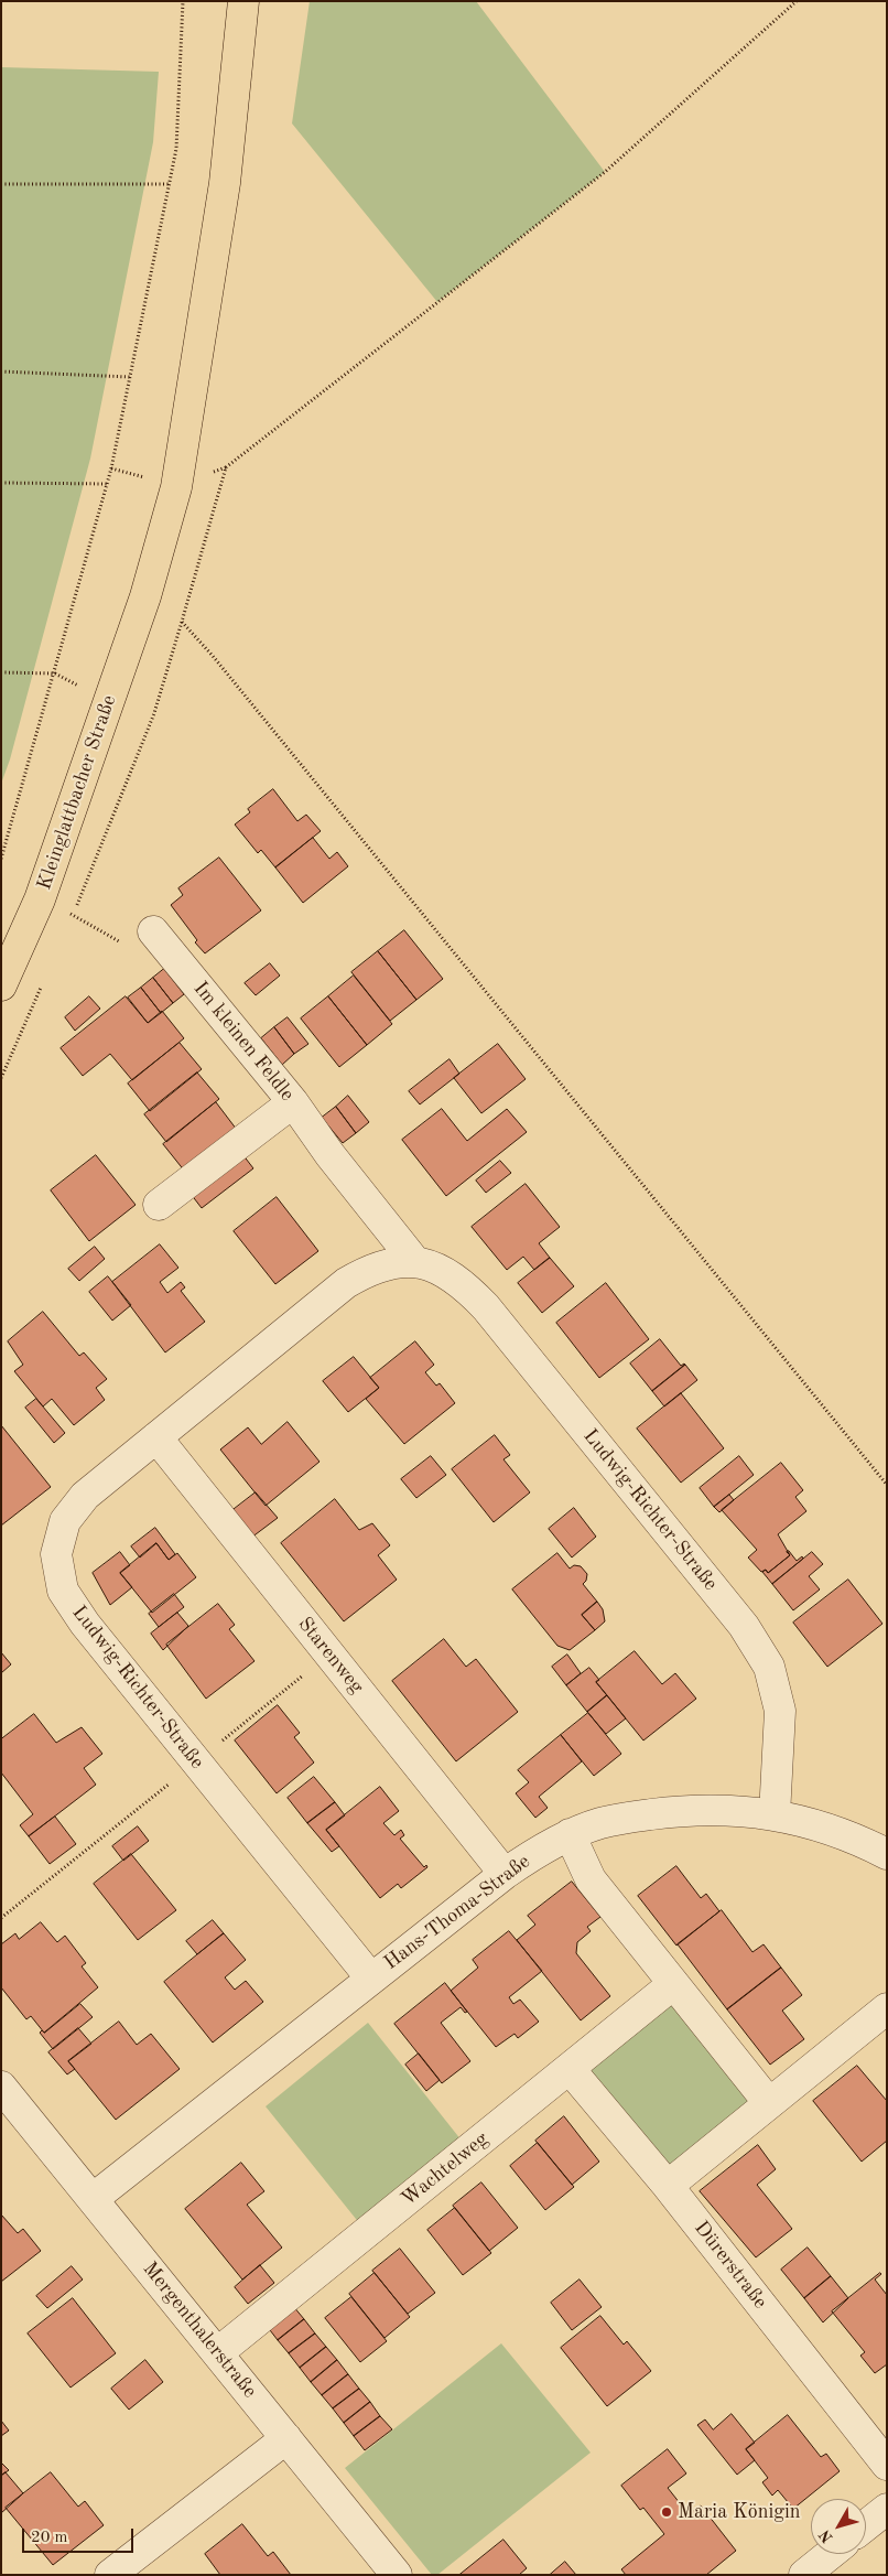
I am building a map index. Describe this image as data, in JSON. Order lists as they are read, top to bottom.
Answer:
{
  "streets": {
    "main road": ["Kleinglattbacher Straße"],
    "street": [
      "Im kleinen Feldle",
      "Ludwig-Richter-Straße",
      "Starenweg",
      "Hans-Thoma-Straße",
      "Wachtelweg",
      "Dürerstraße",
      "Mergenthalerstraße"
    ]
  },
  "crossings": [
    ["Im kleinen Feldle", "Ludwig-Richter-Straße"],
    ["Ludwig-Richter-Straße", "Starenweg"],
    ["Ludwig-Richter-Straße", "Hans-Thoma-Straße"],
    ["Starenweg", "Hans-Thoma-Straße"],
    ["Hans-Thoma-Straße", "Mergenthalerstraße"],
    ["Wachtelweg", "Dürerstraße"],
    ["Wachtelweg", "Mergenthalerstraße"]
  ],
  "places": ["Maria Königin"],
  "scale_bar": "20 m",
  "north": "bottom left"
}
